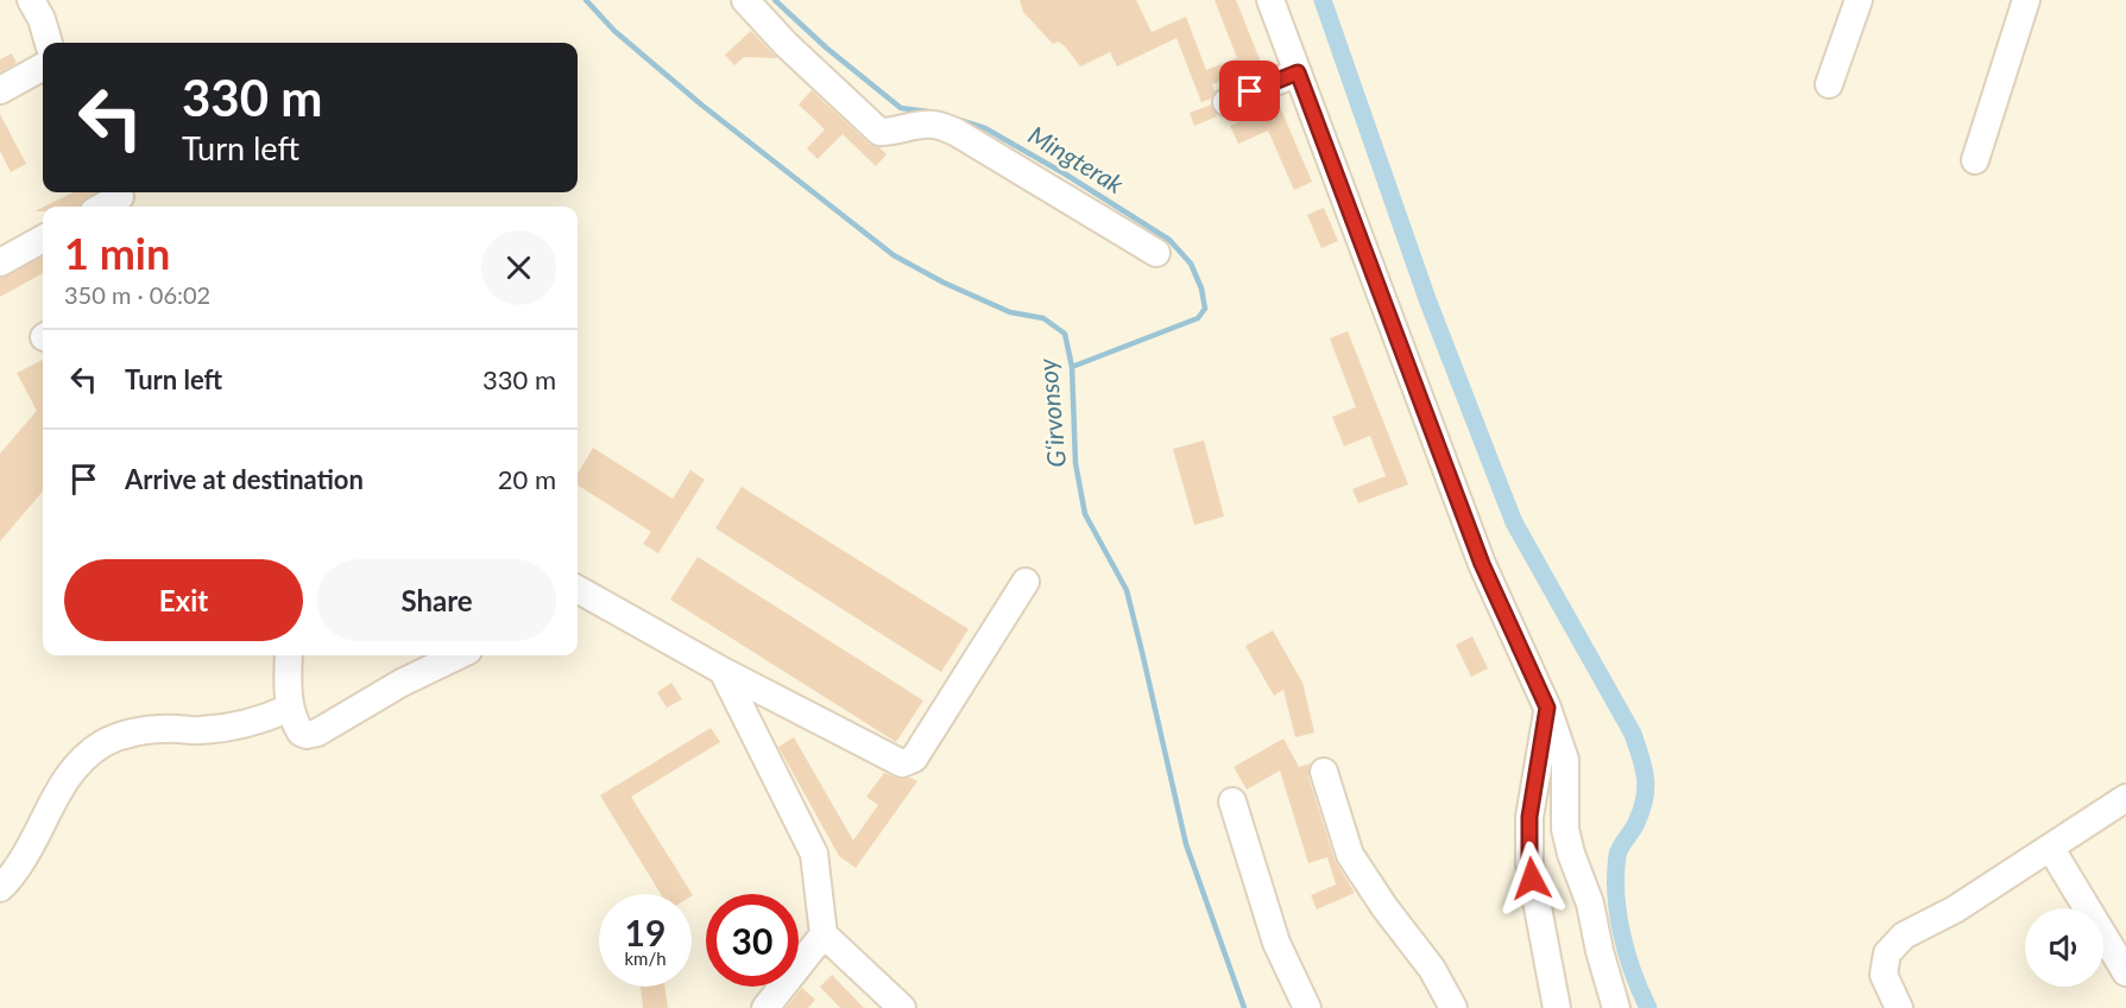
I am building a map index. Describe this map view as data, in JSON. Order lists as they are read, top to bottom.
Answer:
{
  "water": ["Mingterak", "G‘irvonsoy"],
  "page": {
    "turn": ["330 m", "Turn left"],
    "heading": ["1 min", "350 m · 06:02"],
    "list": [
      {
        "name": "Turn left",
        "value": "330 m"
      },
      {
        "name": "Arrive at destination",
        "value": "20 m"
      }
    ],
    "buttons": ["Exit", "Share"],
    "speed": "19 km/h",
    "limit": "30"
  }
}
